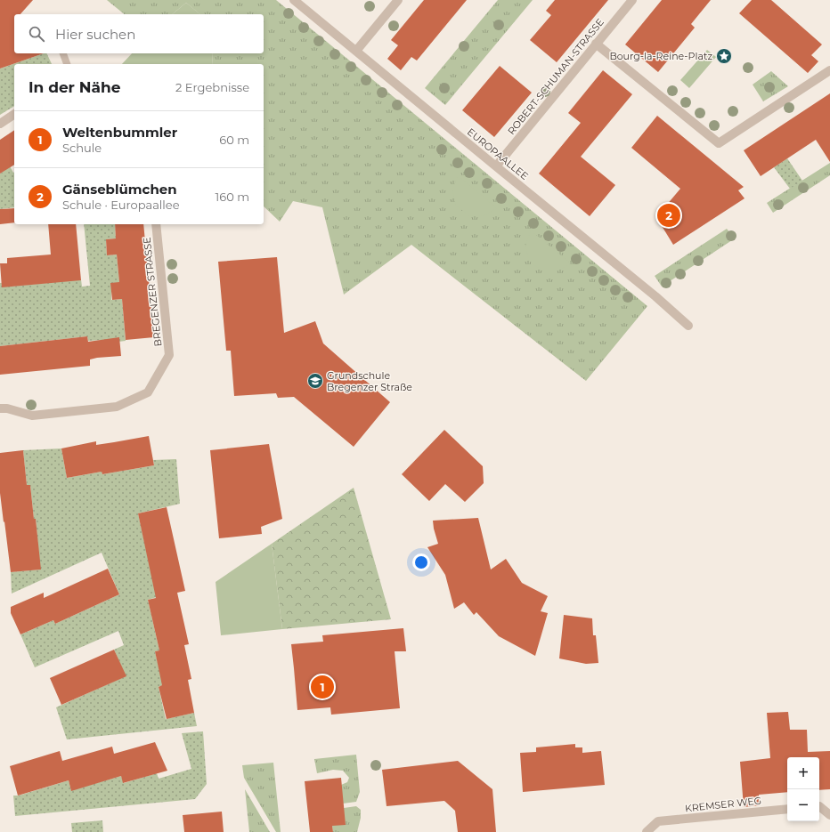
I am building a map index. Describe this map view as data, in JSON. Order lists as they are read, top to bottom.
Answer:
{
  "streets": {
    "street": [
      "ROBERT-SCHUMAN-STRASSE",
      "EUROPAALLEE",
      "BREGENZER STRASSE",
      "KREMSER WEG"
    ]
  },
  "crossings": [
    ["ROBERT-SCHUMAN-STRASSE", "EUROPAALLEE"]
  ],
  "places": {
    "place": ["Bourg-la-Reine-Platz"],
    "school or university": ["Grundschule Bregenzer Straße"]
  },
  "page": {
    "search": "Hier suchen",
    "heading": ["In der Nähe", "2 Ergebnisse"],
    "list": [
      {
        "mark": "1",
        "name": "Weltenbummler",
        "note": "Schule",
        "value": "60 m"
      },
      {
        "mark": "2",
        "name": "Gänseblümchen",
        "note": "Schule · Europaallee",
        "value": "160 m"
      }
    ],
    "pins": ["2", "1"],
    "map_buttons": ["+", "−"]
  }
}
